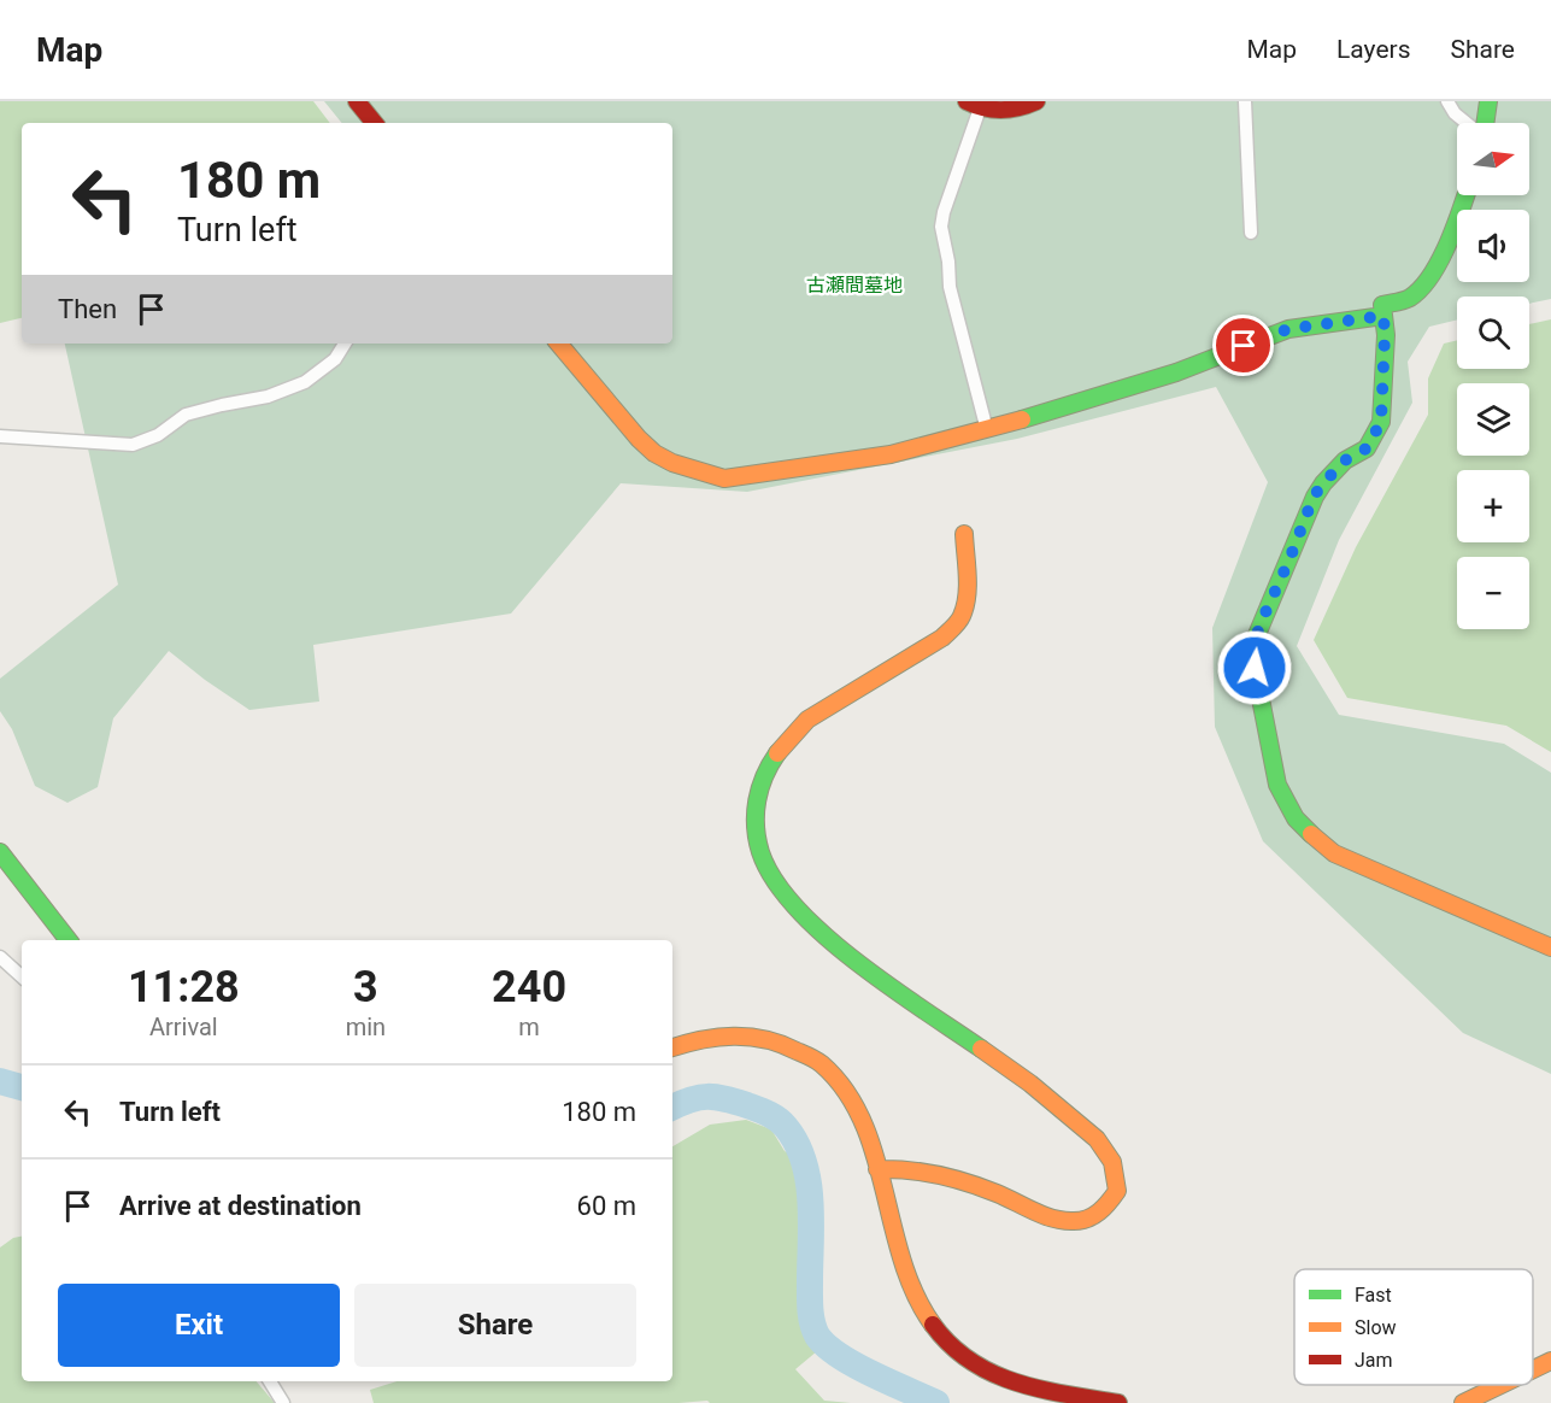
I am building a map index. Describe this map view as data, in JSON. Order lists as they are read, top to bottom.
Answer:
{
  "parks": ["古瀬間墓地"],
  "legend": ["Fast", "Slow", "Jam"],
  "north": "right",
  "page": {
    "header": "Map",
    "nav": ["Map", "Layers", "Share"],
    "map_buttons": ["+", "−"],
    "turn": ["180 m", "Turn left"],
    "then": "Then",
    "eta": [
      "11:28",
      "Arrival",
      "3",
      "min",
      "240",
      "m"
    ],
    "list": [
      {
        "name": "Turn left",
        "value": "180 m"
      },
      {
        "name": "Arrive at destination",
        "value": "60 m"
      }
    ],
    "buttons": ["Exit", "Share"]
  }
}
